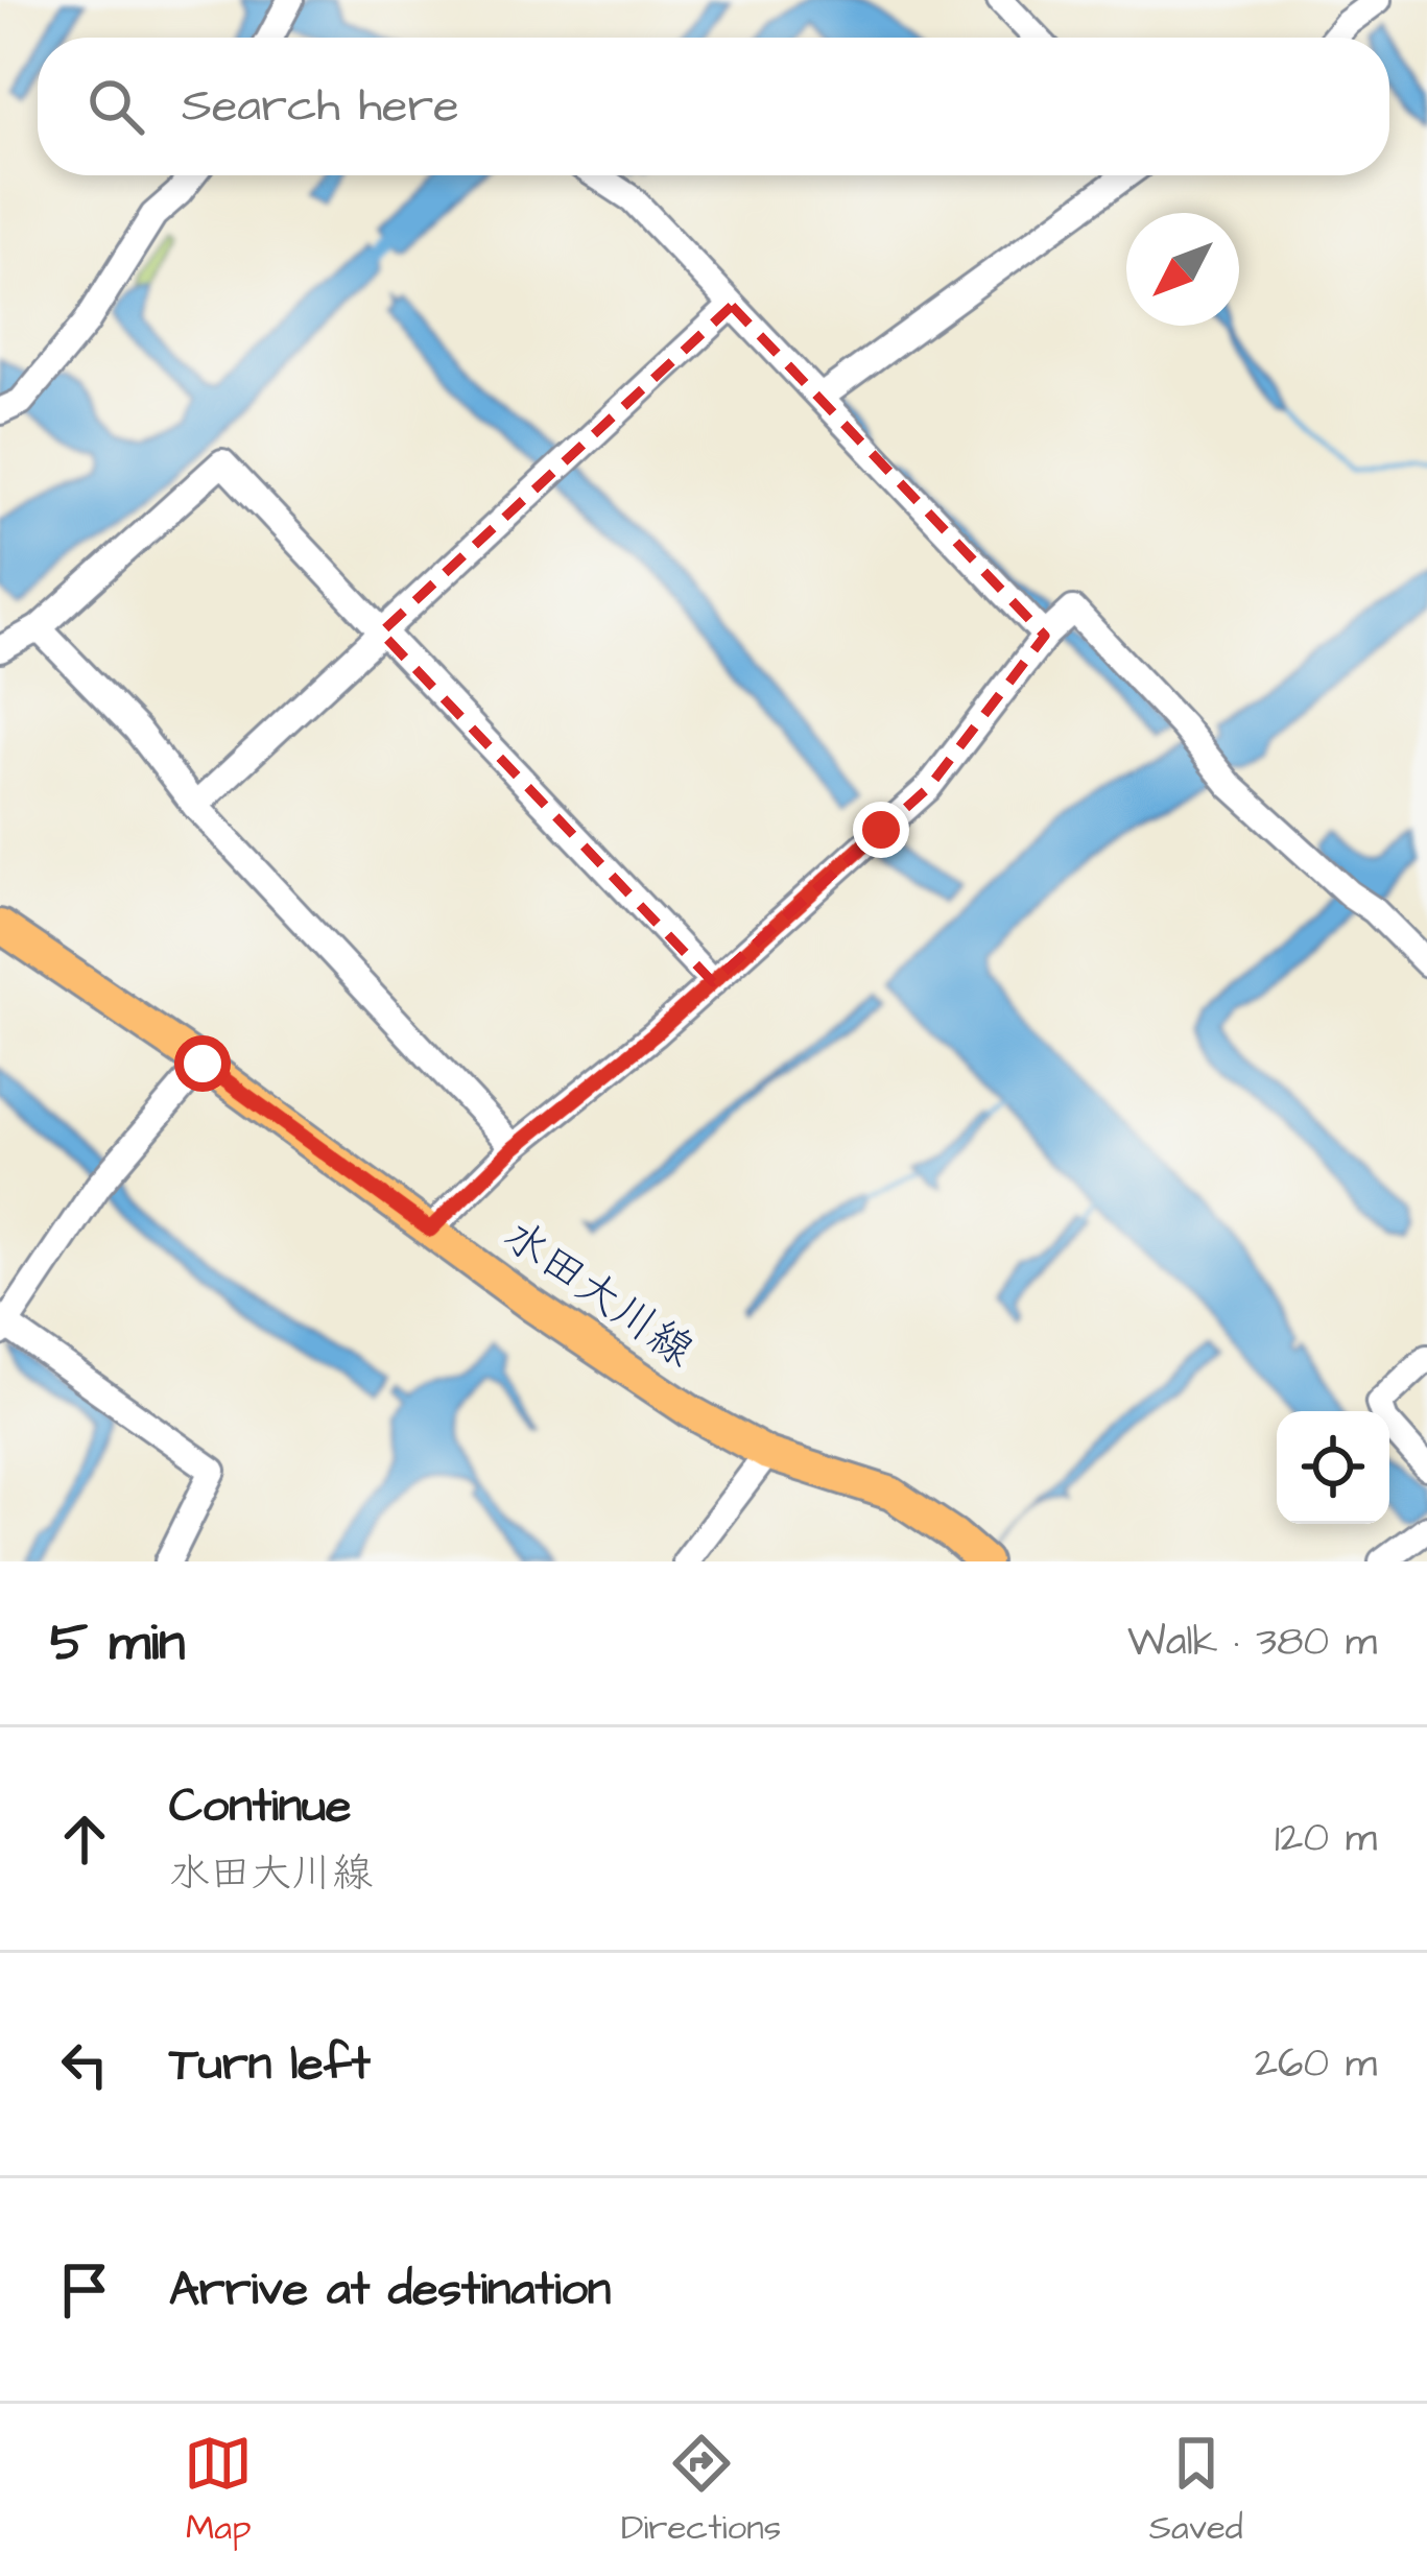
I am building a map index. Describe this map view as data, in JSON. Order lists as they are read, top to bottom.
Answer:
{
  "streets": {
    "main road": ["水田大川線"]
  },
  "north": "bottom left",
  "page": {
    "search": "Search here",
    "heading": ["5 min", "Walk · 380 m"],
    "list": [
      ["Continue", "水田大川線", "120 m"],
      ["Turn left", "260 m"],
      "Arrive at destination"
    ],
    "nav": ["Map", "Directions", "Saved"]
  }
}
